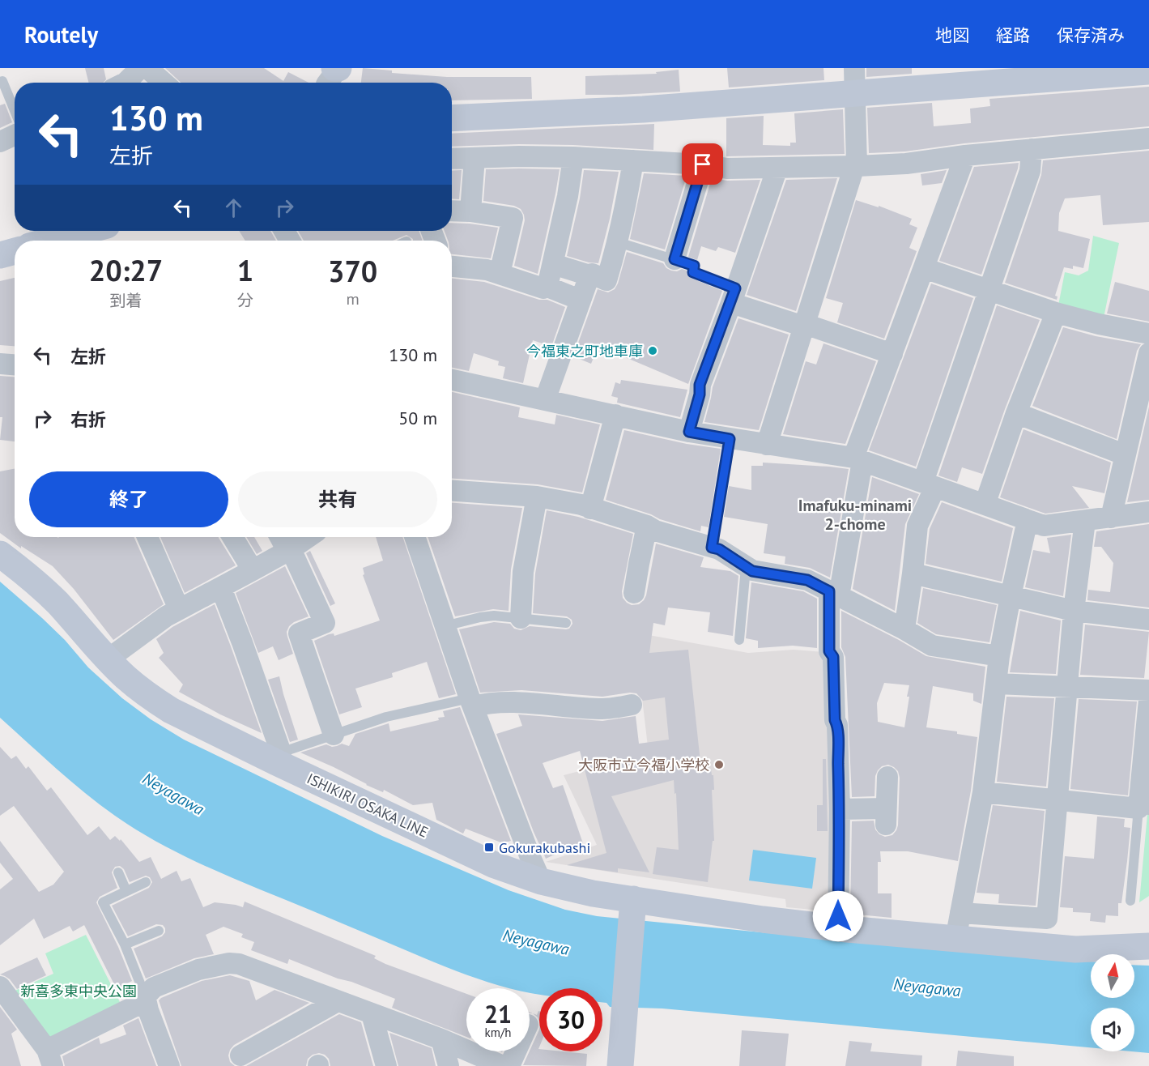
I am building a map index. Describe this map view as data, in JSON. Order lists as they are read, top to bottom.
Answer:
{
  "streets": {
    "street": ["ISHIKIRI OSAKA LINE"]
  },
  "districts": ["Imafuku-minami 2-chome"],
  "water": ["Neyagawa"],
  "parks": ["新喜多東中央公園"],
  "places": {
    "other": ["今福東之町地車庫", "大阪市立今福小学校"],
    "transit": ["Gokurakubashi"]
  },
  "north": "top",
  "page": {
    "header": "Routely",
    "nav": ["地図", "経路", "保存済み"],
    "turn": ["130 m", "左折"],
    "eta": [
      "20:27",
      "到着",
      "1",
      "分",
      "370",
      "m"
    ],
    "list": [
      {
        "name": "左折",
        "value": "130 m"
      },
      {
        "name": "右折",
        "value": "50 m"
      }
    ],
    "buttons": ["終了", "共有"],
    "speed": "21 km/h",
    "limit": "30"
  }
}
